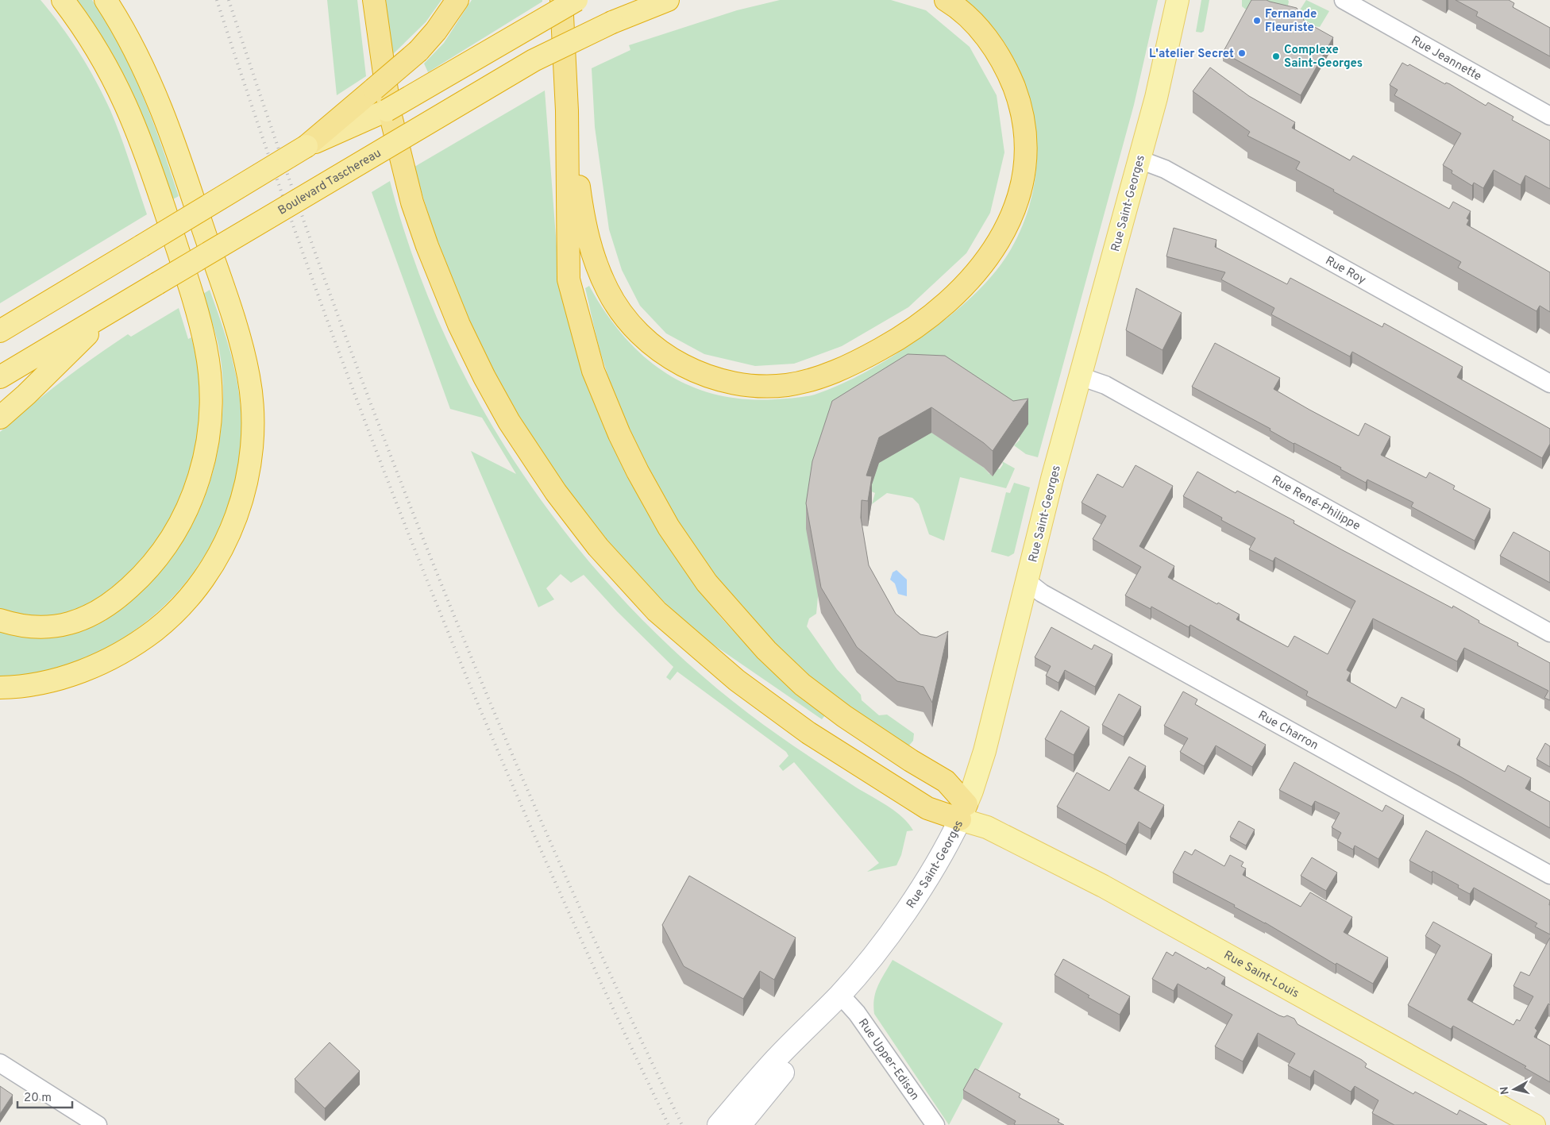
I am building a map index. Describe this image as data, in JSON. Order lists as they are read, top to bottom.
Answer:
{
  "streets": {
    "highway": ["Boulevard Taschereau"],
    "main road": ["Rue Saint-Georges", "Rue Saint-Louis"],
    "street": [
      "Rue Jeannette",
      "Rue Roy",
      "Rue René-Philippe",
      "Rue Charron",
      "Rue Upper-Edison"
    ]
  },
  "crossings": [
    ["Rue Saint-Georges", "Rue Roy"],
    ["Rue Saint-Georges", "Rue René-Philippe"],
    ["Rue Saint-Georges", "Rue Charron"],
    ["Rue Saint-Georges", "Rue Saint-Louis"],
    ["Rue Saint-Georges", "Rue Upper-Edison"]
  ],
  "places": ["Fernande Fleuriste", "L'atelier Secret", "Complexe Saint-Georges"],
  "scale_bar": "20 m",
  "north": "left"
}
